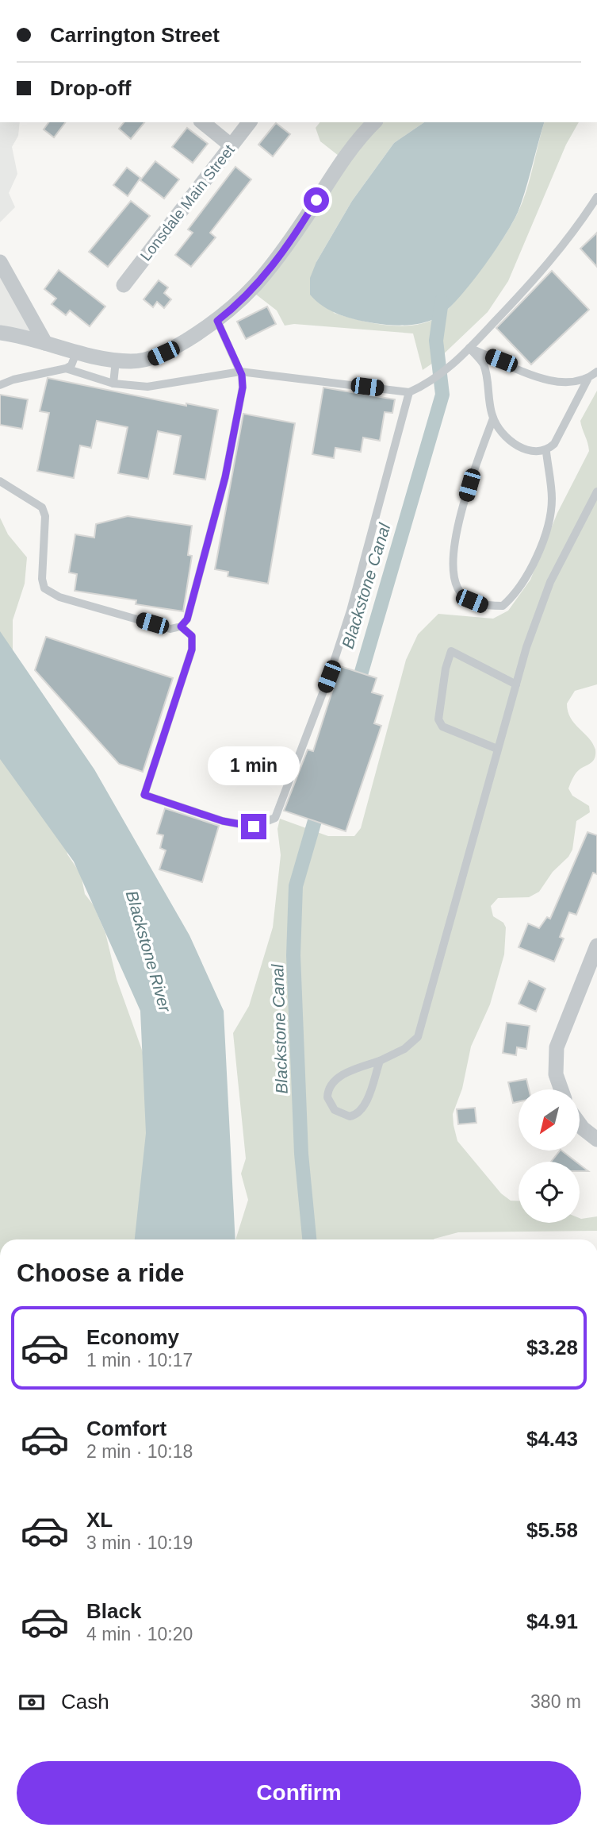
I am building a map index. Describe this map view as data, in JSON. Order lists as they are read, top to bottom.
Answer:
{
  "streets": {
    "street": ["Lonsdale Main Street"]
  },
  "water": ["Blackstone Canal", "Blackstone River"],
  "north": "bottom left",
  "page": {
    "banner": ["Carrington Street", "Drop-off"],
    "bubble": "1 min",
    "heading": "Choose a ride",
    "list": [
      {
        "name": "Economy",
        "note": "1 min · 10:17",
        "value": "$3.28"
      },
      {
        "name": "Comfort",
        "note": "2 min · 10:18",
        "value": "$4.43"
      },
      {
        "name": "XL",
        "note": "3 min · 10:19",
        "value": "$5.58"
      },
      {
        "name": "Black",
        "note": "4 min · 10:20",
        "value": "$4.91"
      }
    ],
    "pay": ["Cash", "380 m"],
    "buttons": "Confirm"
  }
}
